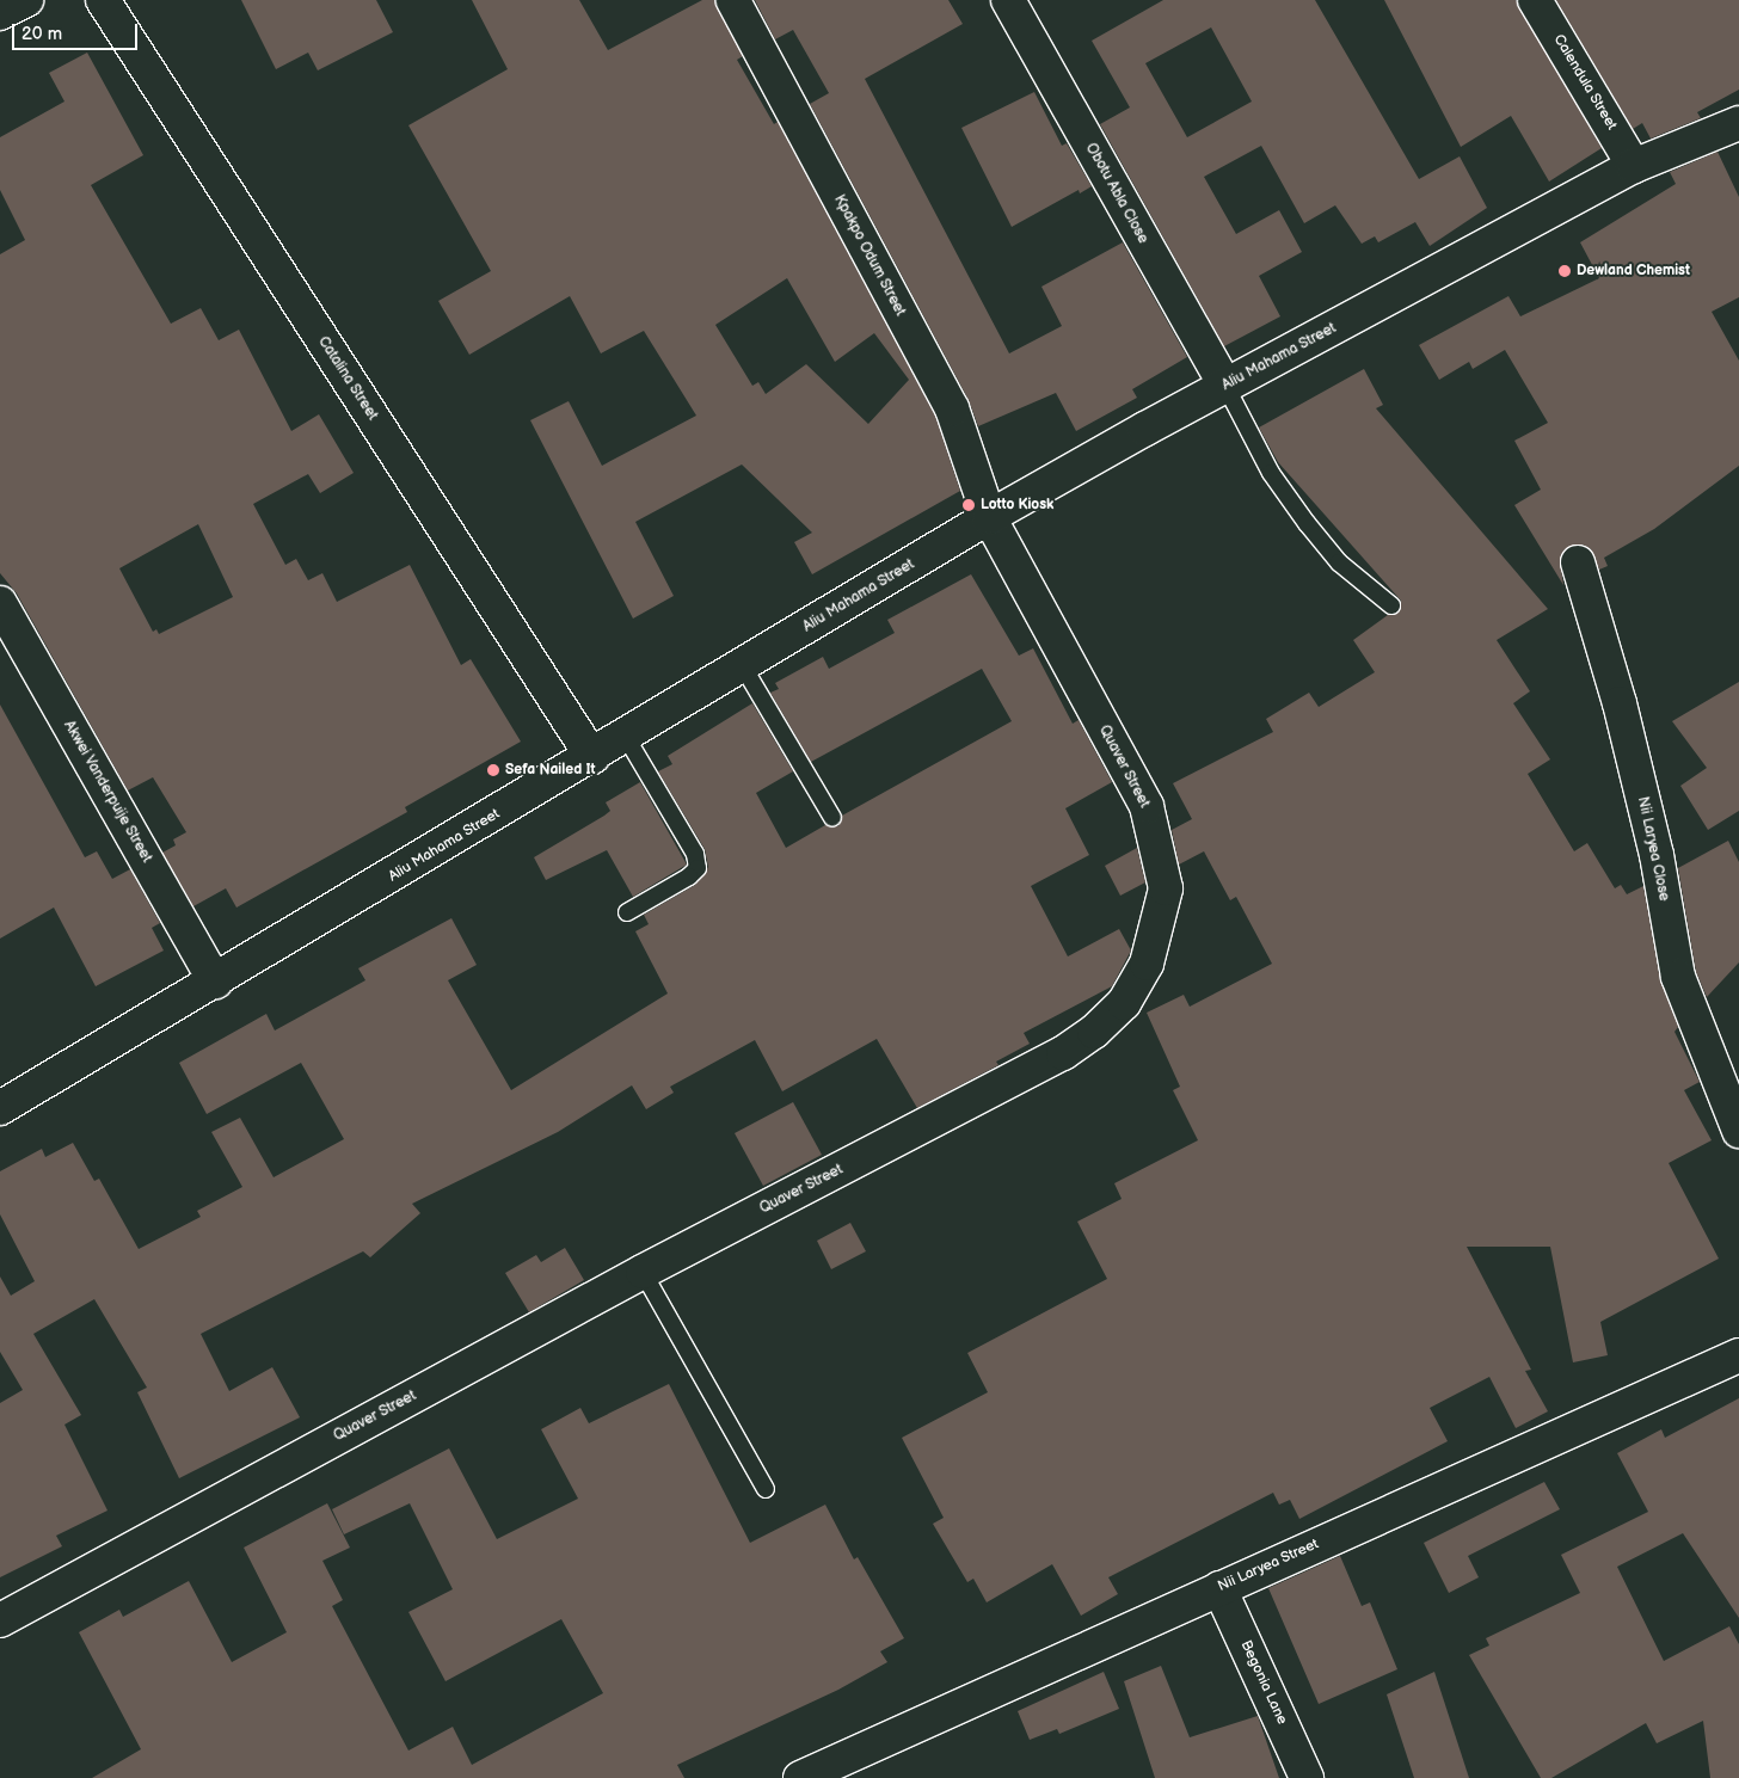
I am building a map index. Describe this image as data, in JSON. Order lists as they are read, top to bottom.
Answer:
{
  "streets": {
    "street": [
      "Calendula Street",
      "Obotu Abla Close",
      "Kpakpo Odum Street",
      "Aliu Mahama Street",
      "Catalina Street",
      "Quaver Street",
      "Akwei Vanderpuije Street",
      "Nii Laryea Close",
      "Nii Laryea Street",
      "Begonia Lane"
    ]
  },
  "crossings": [
    ["Calendula Street", "Aliu Mahama Street"],
    ["Obotu Abla Close", "Aliu Mahama Street"],
    ["Kpakpo Odum Street", "Aliu Mahama Street"],
    ["Kpakpo Odum Street", "Quaver Street"],
    ["Aliu Mahama Street", "Catalina Street"],
    ["Aliu Mahama Street", "Quaver Street"],
    ["Aliu Mahama Street", "Akwei Vanderpuije Street"],
    ["Nii Laryea Street", "Begonia Lane"]
  ],
  "places": ["Dewland Chemist", "Lotto Kiosk", "Sefa Nailed It"],
  "scale_bar": "20 m"
}
